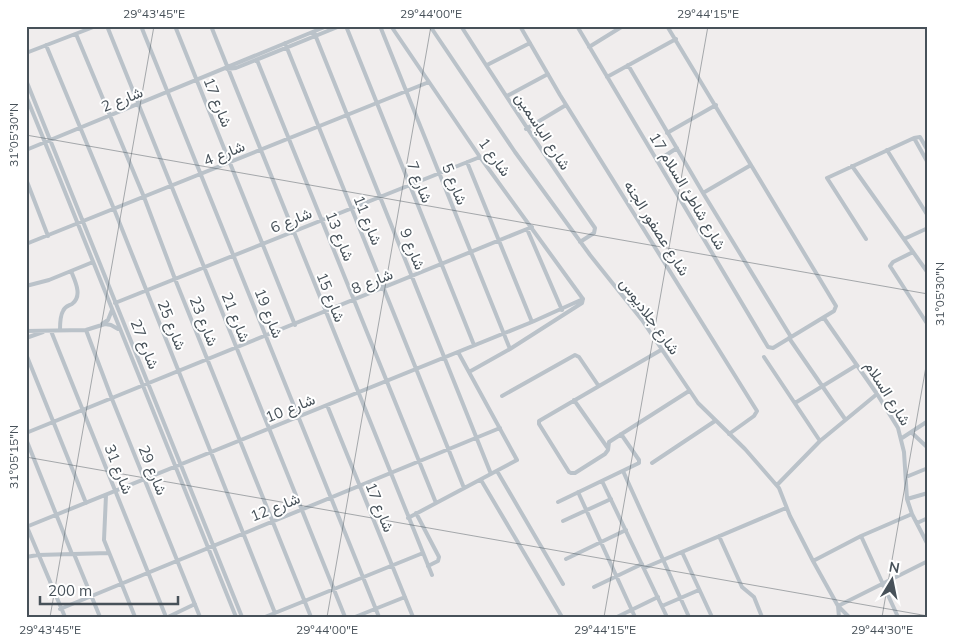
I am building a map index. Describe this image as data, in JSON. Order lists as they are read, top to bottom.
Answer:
{
  "streets": {
    "street": [
      "شارع 2",
      "شارع 17",
      "شارع الياسمين",
      "شارع 4",
      "شارع 1",
      "شارع 7",
      "شارع 5",
      "شارع شاطئ السلام 17",
      "شارع 6",
      "شارع 11",
      "شارع عصفور الجنه",
      "شارع 13",
      "شارع 9",
      "شارع 8",
      "شارع 15",
      "شارع 19",
      "شارع جلاديوس",
      "شارع 21",
      "شارع 23",
      "شارع 25",
      "شارع 27",
      "شارع السلام",
      "شارع 10",
      "شارع 31",
      "شارع 29",
      "شارع 12"
    ]
  },
  "crossings": [
    ["شارع 2", "شارع 17"],
    ["شارع 2", "شارع 11"],
    ["شارع 2", "شارع 13"],
    ["شارع 2", "شارع 9"],
    ["شارع 2", "شارع 15"],
    ["شارع 2", "شارع 19"],
    ["شارع 2", "شارع 21"],
    ["شارع 2", "شارع 23"],
    ["شارع 2", "شارع 25"],
    ["شارع 2", "شارع 27"],
    ["شارع 17", "شارع 4"],
    ["شارع 17", "شارع 6"],
    ["شارع 17", "شارع 8"],
    ["شارع 17", "شارع 10"],
    ["شارع 17", "شارع 12"],
    ["شارع الياسمين", "شارع جلاديوس"],
    ["شارع 4", "شارع 1"],
    ["شارع 4", "شارع 7"],
    ["شارع 4", "شارع 5"],
    ["شارع 4", "شارع 11"],
    ["شارع 4", "شارع 13"],
    ["شارع 4", "شارع 9"],
    ["شارع 4", "شارع 15"],
    ["شارع 4", "شارع 19"],
    ["شارع 4", "شارع 21"],
    ["شارع 4", "شارع 23"],
    ["شارع 4", "شارع 25"],
    ["شارع 4", "شارع 27"],
    ["شارع 1", "شارع 6"],
    ["شارع 1", "شارع 8"],
    ["شارع 1", "شارع 10"],
    ["شارع 7", "شارع 6"],
    ["شارع 7", "شارع 8"],
    ["شارع 7", "شارع 10"],
    ["شارع 5", "شارع 6"],
    ["شارع 5", "شارع 8"],
    ["شارع 5", "شارع 10"],
    ["شارع 6", "شارع 11"],
    ["شارع 6", "شارع 13"],
    ["شارع 6", "شارع 9"],
    ["شارع 6", "شارع 15"],
    ["شارع 6", "شارع 19"],
    ["شارع 6", "شارع 21"],
    ["شارع 6", "شارع 23"],
    ["شارع 6", "شارع 25"],
    ["شارع 6", "شارع 27"],
    ["شارع 11", "شارع 8"],
    ["شارع 11", "شارع 10"],
    ["شارع 11", "شارع 12"],
    ["شارع عصفور الجنه", "شارع جلاديوس"],
    ["شارع 13", "شارع 8"],
    ["شارع 13", "شارع 10"],
    ["شارع 13", "شارع 12"],
    ["شارع 9", "شارع 8"],
    ["شارع 9", "شارع 10"],
    ["شارع 9", "شارع 12"],
    ["شارع 8", "شارع 15"],
    ["شارع 8", "شارع 19"],
    ["شارع 8", "شارع 21"],
    ["شارع 8", "شارع 23"],
    ["شارع 8", "شارع 25"],
    ["شارع 8", "شارع 27"],
    ["شارع 8", "شارع 31"],
    ["شارع 8", "شارع 29"],
    ["شارع 15", "شارع 10"],
    ["شارع 15", "شارع 12"],
    ["شارع 19", "شارع 10"],
    ["شارع 19", "شارع 12"],
    ["شارع 21", "شارع 10"],
    ["شارع 21", "شارع 12"],
    ["شارع 23", "شارع 10"],
    ["شارع 23", "شارع 12"],
    ["شارع 25", "شارع 10"],
    ["شارع 25", "شارع 12"],
    ["شارع 27", "شارع 10"],
    ["شارع 27", "شارع 12"],
    ["شارع 10", "شارع 31"],
    ["شارع 10", "شارع 29"],
    ["شارع 31", "شارع 12"],
    ["شارع 29", "شارع 12"]
  ],
  "scale_bar": "200 m",
  "north": "top",
  "coordinates": [
    "29°43'45\"E",
    "29°44'00\"E",
    "29°44'15\"E",
    "31°05'30\"N",
    "31°05'15\"N",
    "29°44'30\"E"
  ]
}
